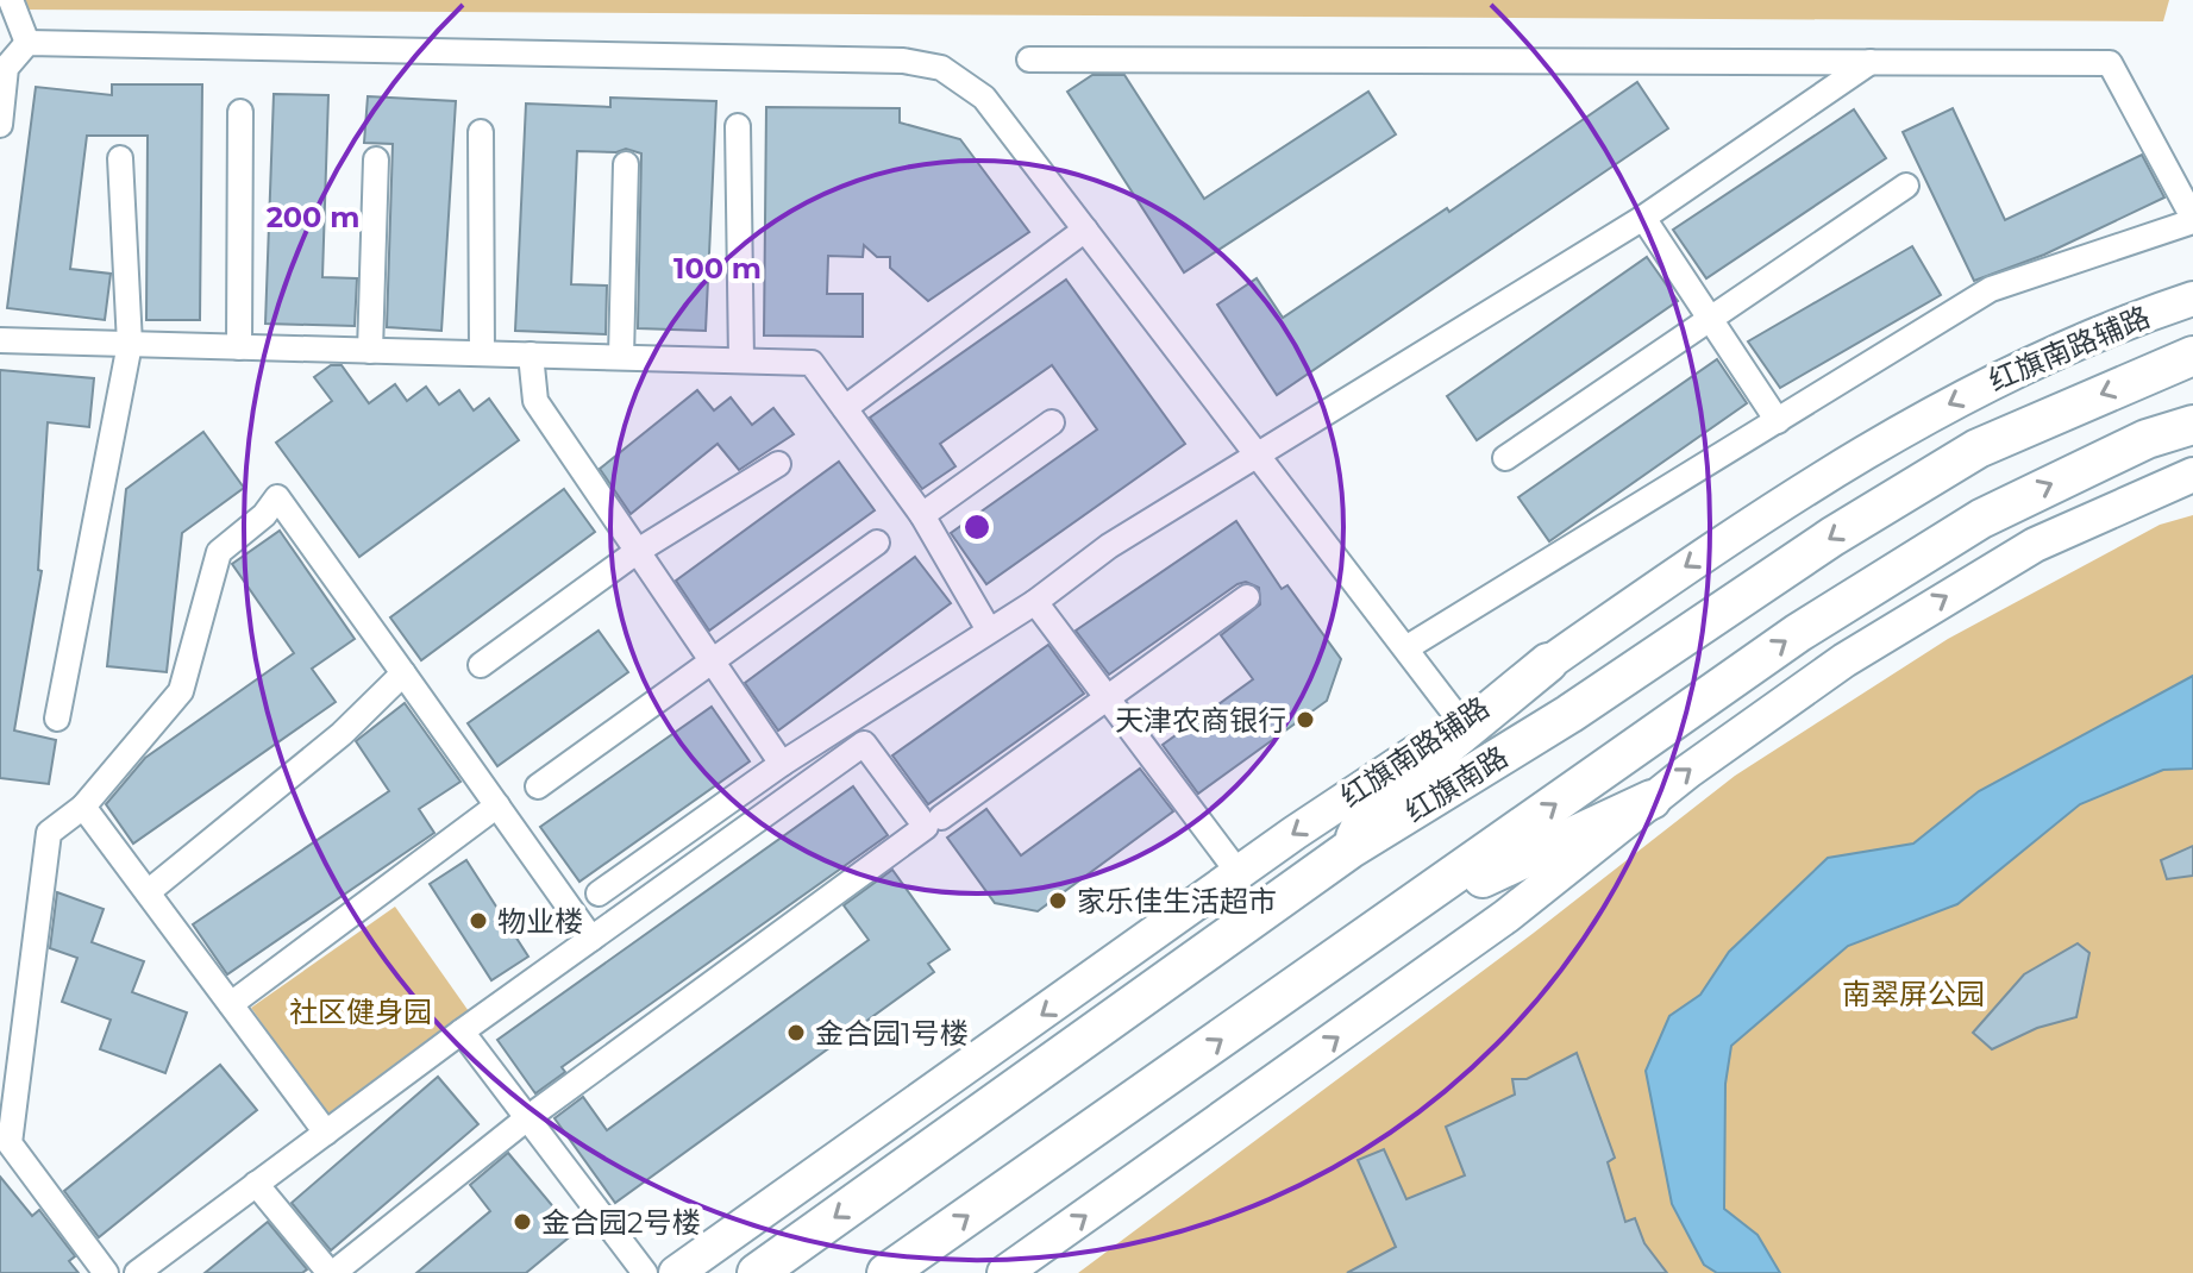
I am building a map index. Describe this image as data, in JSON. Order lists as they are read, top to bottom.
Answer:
{
  "streets": {
    "highway": ["红旗南路"],
    "main road": ["红旗南路辅路"]
  },
  "parks": ["南翠屏公园", "社区健身园"],
  "places": [
    "天津农商银行",
    "家乐佳生活超市",
    "物业楼",
    "金合园1号楼",
    "金合园2号楼"
  ],
  "rings": ["200 m", "100 m"]
}
